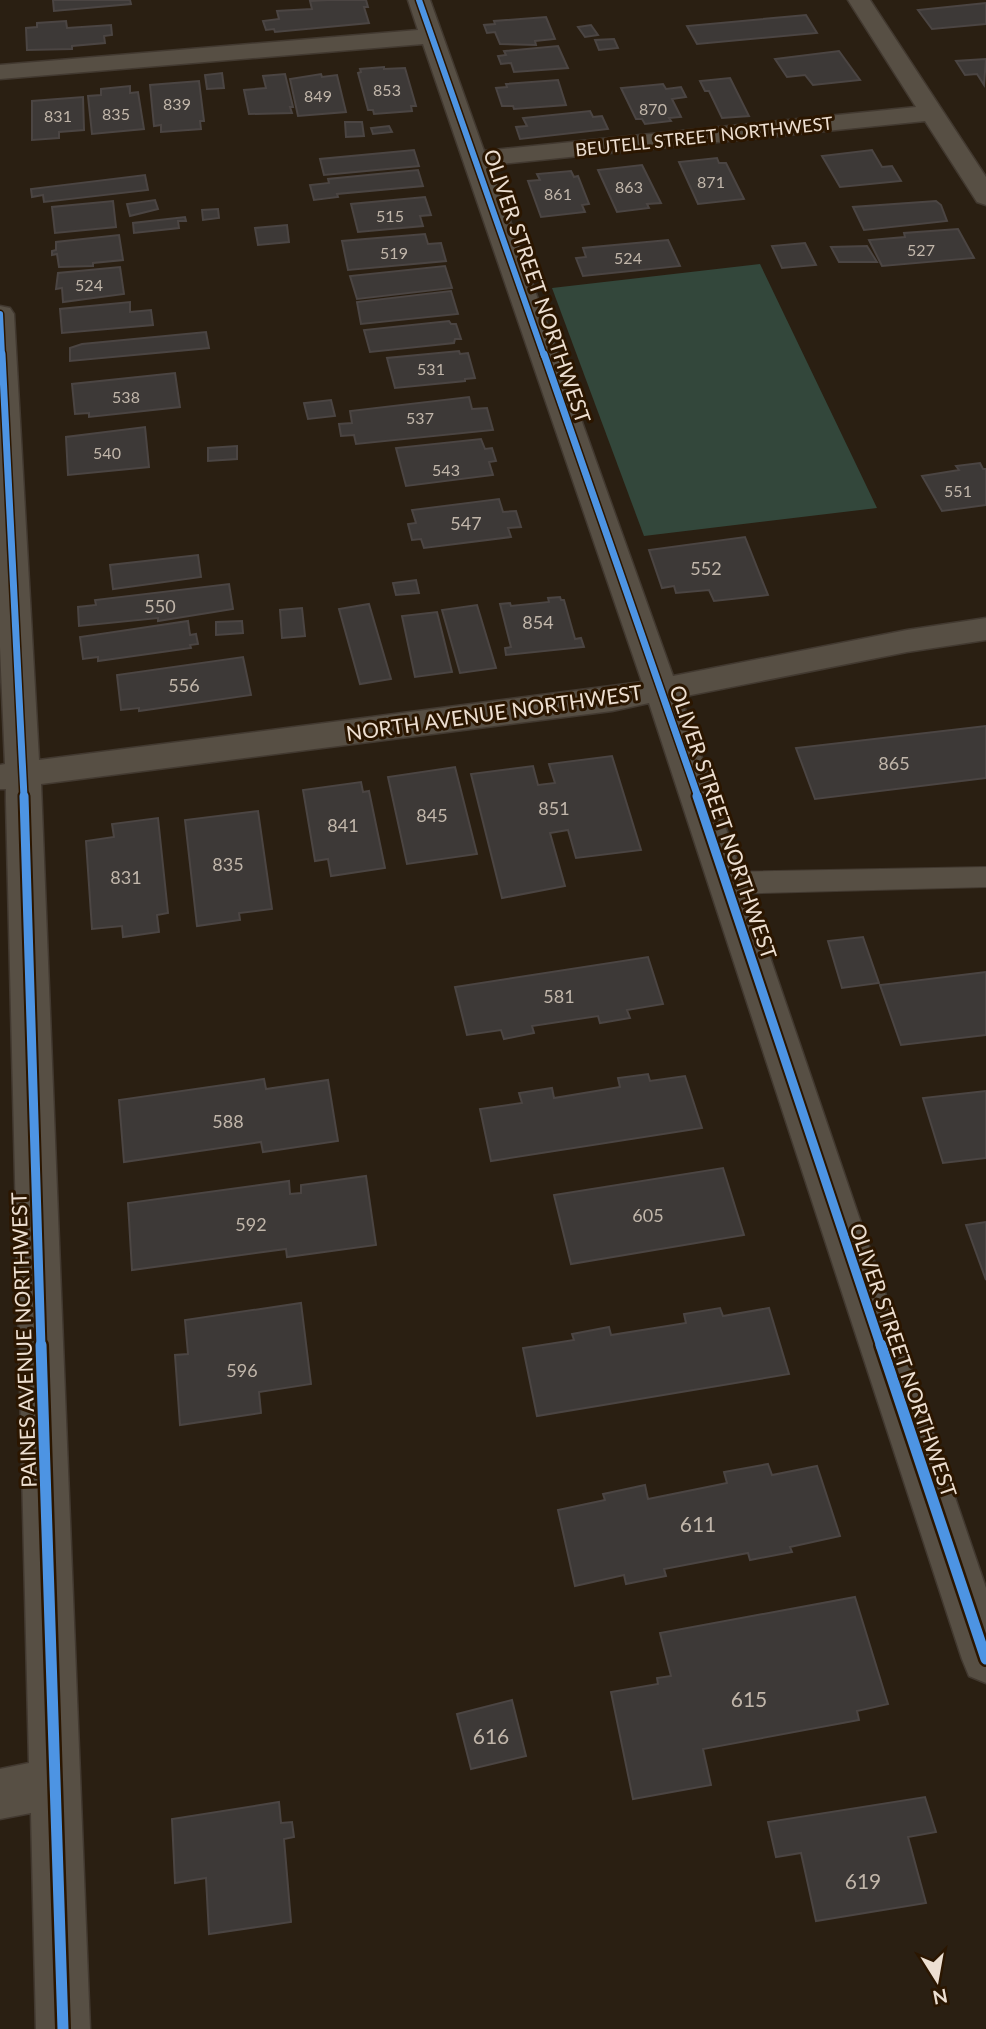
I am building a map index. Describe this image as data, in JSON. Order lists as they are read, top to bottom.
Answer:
{
  "streets": {
    "street": [
      "BEUTELL STREET NORTHWEST",
      "OLIVER STREET NORTHWEST",
      "NORTH AVENUE NORTHWEST",
      "PAINES AVENUE NORTHWEST"
    ]
  },
  "crossings": [
    ["BEUTELL STREET NORTHWEST", "OLIVER STREET NORTHWEST"],
    ["OLIVER STREET NORTHWEST", "NORTH AVENUE NORTHWEST"],
    ["NORTH AVENUE NORTHWEST", "PAINES AVENUE NORTHWEST"]
  ],
  "house_numbers": [
    "853",
    "849",
    "839",
    "870",
    "835",
    "831",
    "871",
    "863",
    "861",
    "515",
    "527",
    "519",
    "524",
    "524",
    "531",
    "538",
    "537",
    "540",
    "543",
    "551",
    "547",
    "552",
    "550",
    "854",
    "556",
    "865",
    "851",
    "845",
    "841",
    "835",
    "831",
    "581",
    "588",
    "605",
    "592",
    "596",
    "611",
    "615",
    "616",
    "619"
  ],
  "north": "bottom"
}
